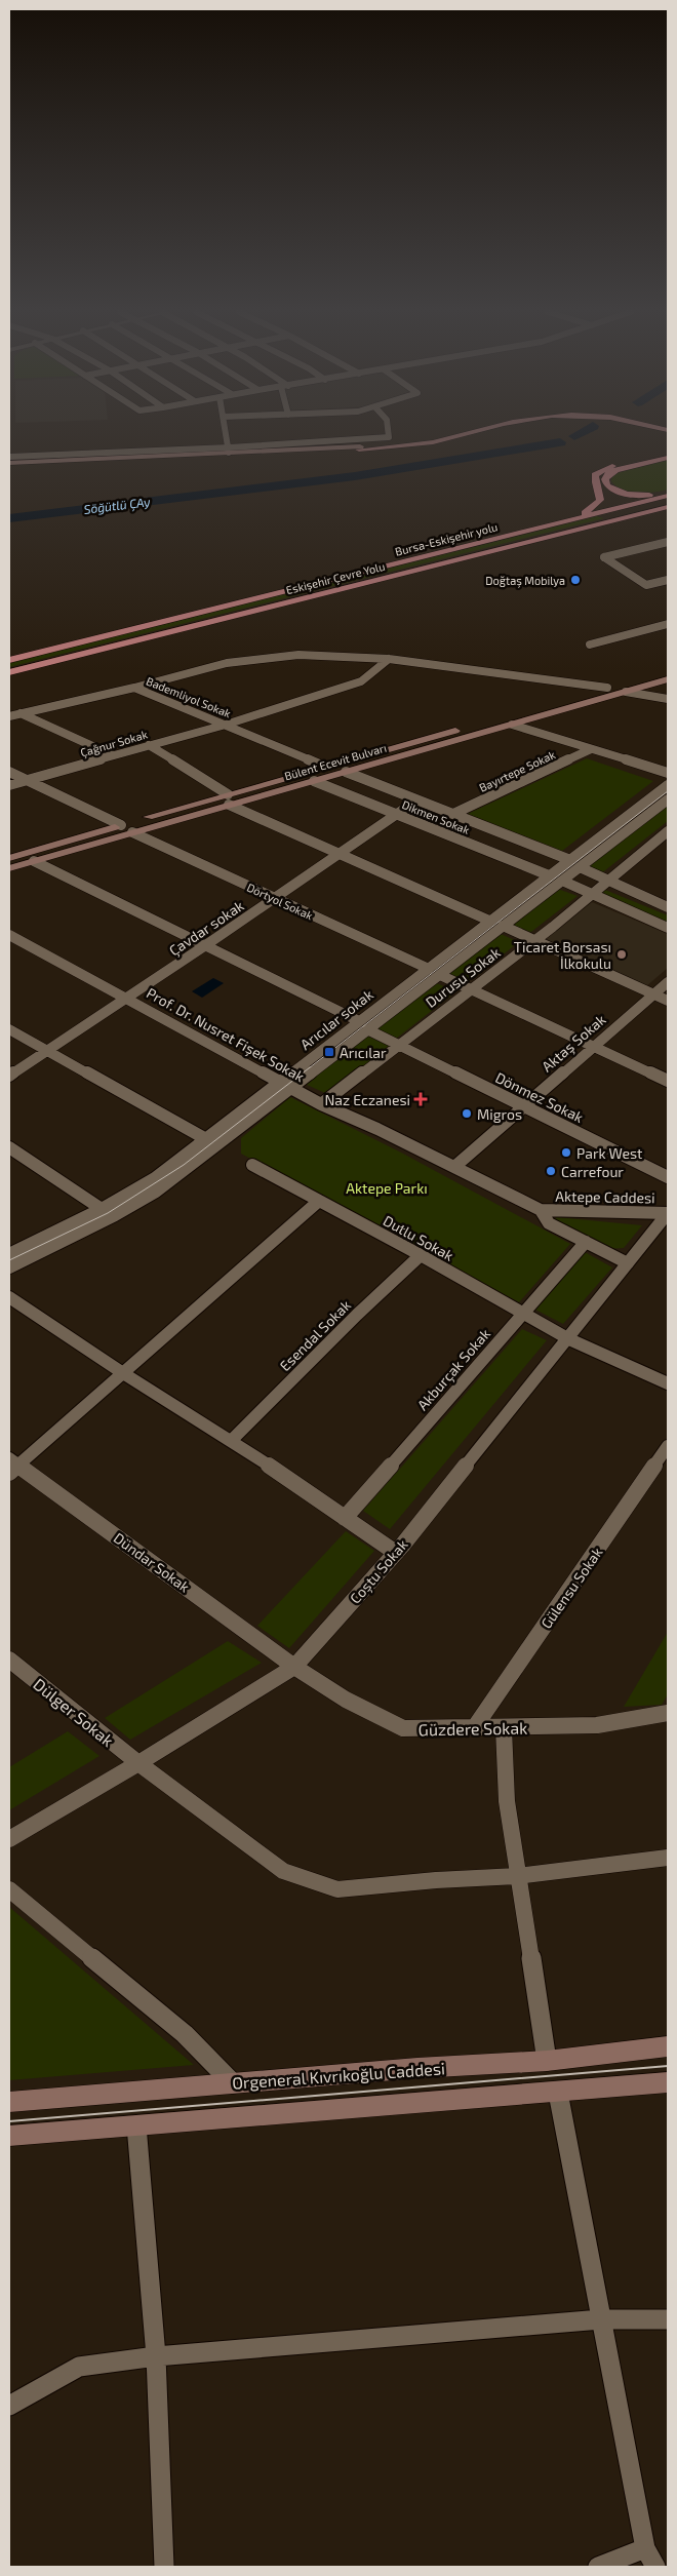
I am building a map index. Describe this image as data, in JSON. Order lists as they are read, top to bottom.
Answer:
{
  "streets": {
    "highway": ["Bursa-Eskişehir yolu", "Eskişehir Çevre Yolu"],
    "main road": ["Bülent Ecevit Bulvarı", "Orgeneral Kıvrıkoğlu Caddesi"],
    "street": [
      "Bademliyol Sokak",
      "Çağnur Sokak",
      "Bayırtepe Sokak",
      "Dikmen Sokak",
      "Dörtyol Sokak",
      "Çavdar sokak",
      "Durusu Sokak",
      "Arıcılar sokak",
      "Prof. Dr. Nusret Fişek Sokak",
      "Aktaş Sokak",
      "Dönmez Sokak",
      "Aktepe Caddesi",
      "Dutlu Sokak",
      "Esendal Sokak",
      "Akburçak Sokak",
      "Dündar Sokak",
      "Coştu Sokak",
      "Gülensu Sokak",
      "Dülger Sokak",
      "Güzdere Sokak"
    ]
  },
  "crossings": [
    ["Bademliyol Sokak", "Çağnur Sokak"],
    ["Bademliyol Sokak", "Bülent Ecevit Bulvarı"],
    ["Bülent Ecevit Bulvarı", "Dikmen Sokak"],
    ["Bülent Ecevit Bulvarı", "Dörtyol Sokak"],
    ["Bayırtepe Sokak", "Dikmen Sokak"],
    ["Dikmen Sokak", "Çavdar sokak"],
    ["Dikmen Sokak", "Durusu Sokak"],
    ["Dikmen Sokak", "Arıcılar sokak"],
    ["Dörtyol Sokak", "Çavdar sokak"],
    ["Dörtyol Sokak", "Arıcılar sokak"],
    ["Çavdar sokak", "Prof. Dr. Nusret Fişek Sokak"],
    ["Durusu Sokak", "Prof. Dr. Nusret Fişek Sokak"],
    ["Durusu Sokak", "Dönmez Sokak"],
    ["Arıcılar sokak", "Prof. Dr. Nusret Fişek Sokak"],
    ["Prof. Dr. Nusret Fişek Sokak", "Aktaş Sokak"],
    ["Prof. Dr. Nusret Fişek Sokak", "Aktepe Caddesi"],
    ["Aktaş Sokak", "Dönmez Sokak"],
    ["Aktepe Caddesi", "Coştu Sokak"],
    ["Dutlu Sokak", "Esendal Sokak"],
    ["Dutlu Sokak", "Akburçak Sokak"],
    ["Dutlu Sokak", "Coştu Sokak"],
    ["Dündar Sokak", "Coştu Sokak"],
    ["Dündar Sokak", "Güzdere Sokak"],
    ["Coştu Sokak", "Dülger Sokak"],
    ["Coştu Sokak", "Güzdere Sokak"],
    ["Gülensu Sokak", "Güzdere Sokak"]
  ],
  "water": ["Söğütlü ÇAy"],
  "parks": ["Aktepe Parkı"],
  "places": {
    "other": [
      "Doğtaş Mobilya",
      "Ticaret Borsası İlkokulu",
      "Migros",
      "Park West",
      "Carrefour"
    ],
    "transit": ["Arıcılar"],
    "health": ["Naz Eczanesi"]
  }
}
